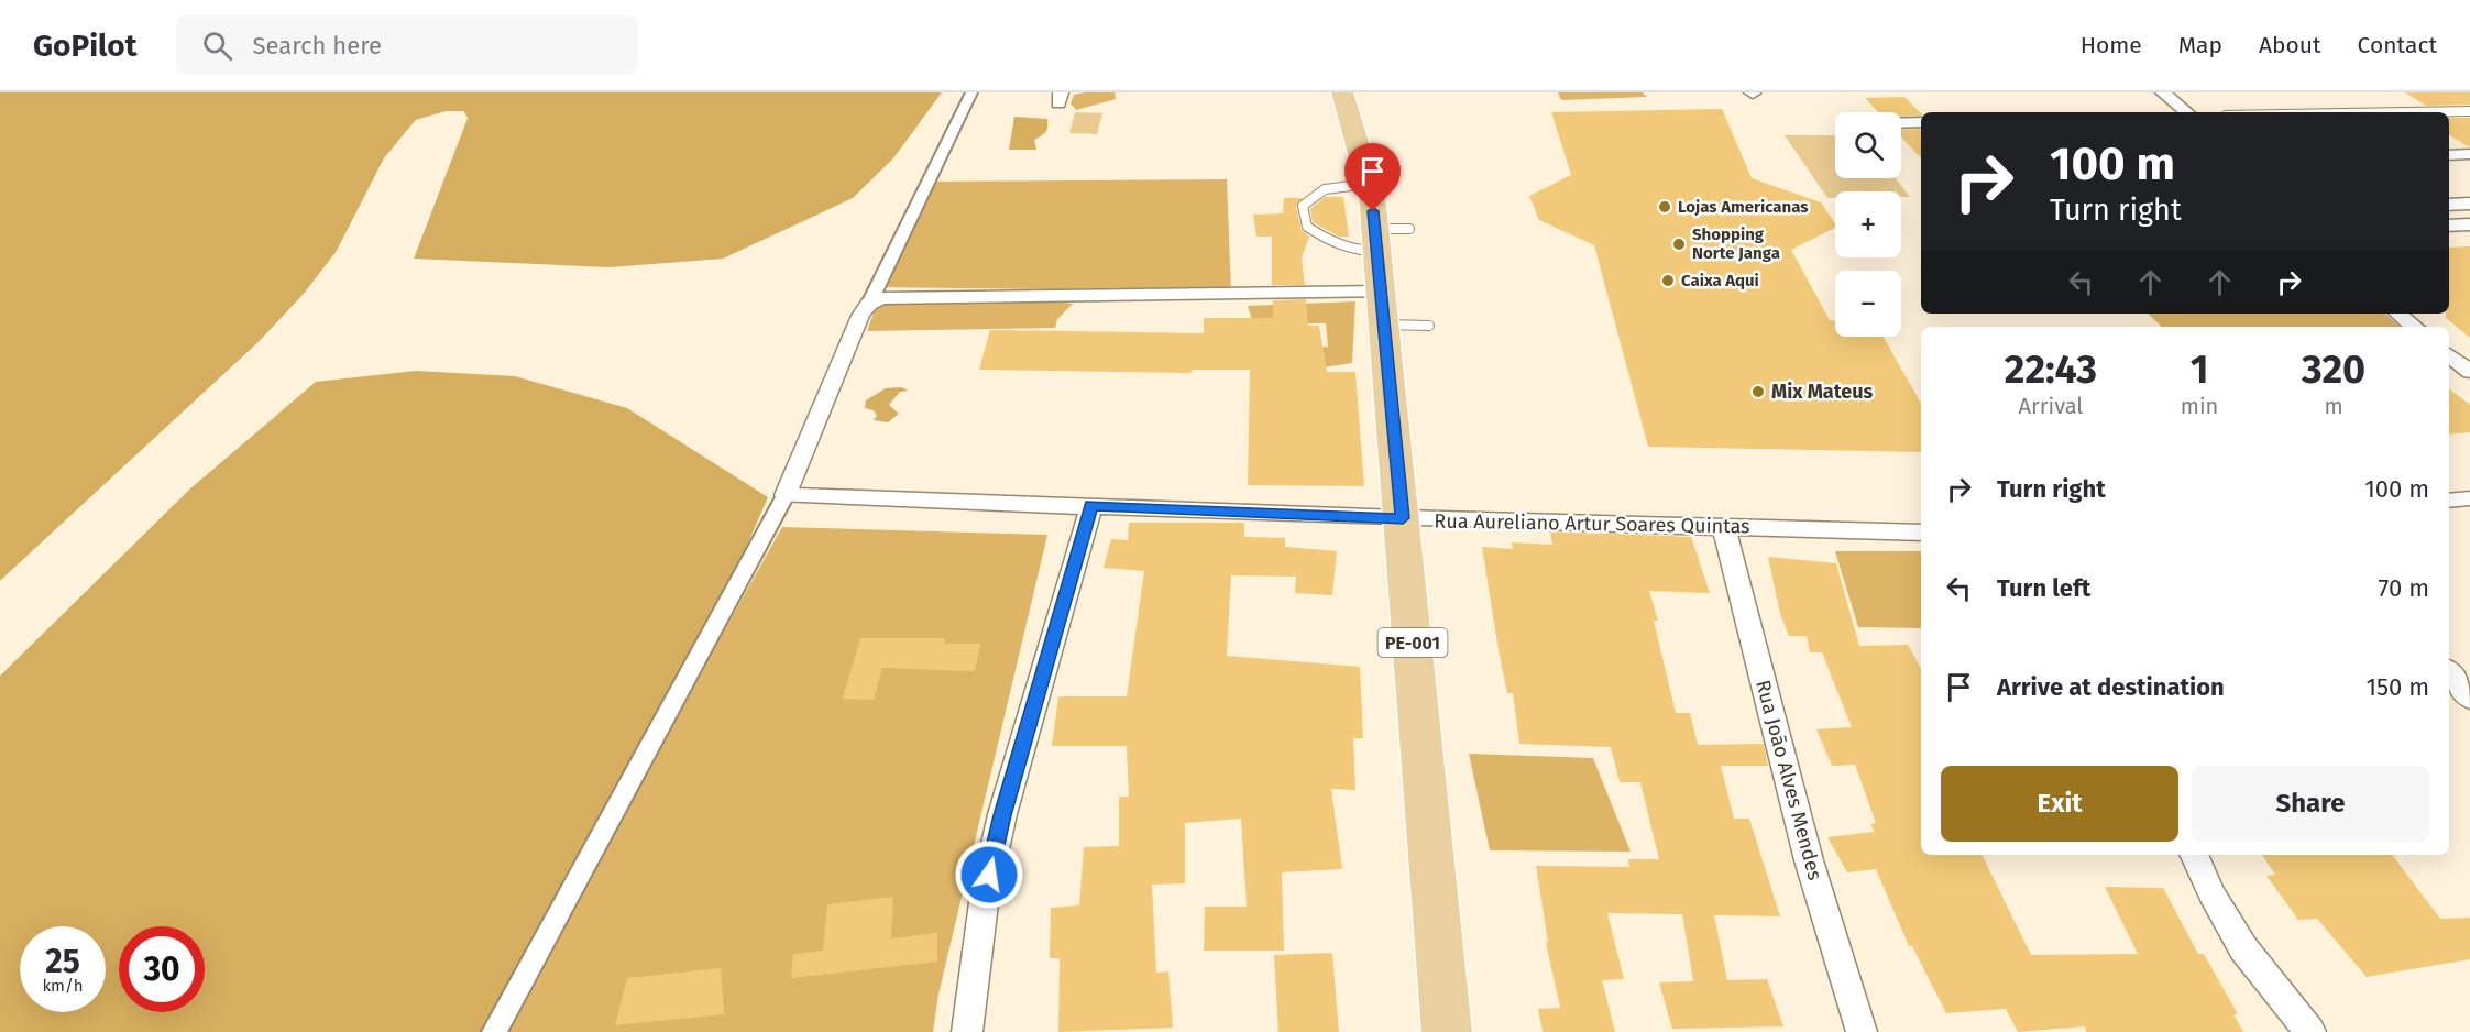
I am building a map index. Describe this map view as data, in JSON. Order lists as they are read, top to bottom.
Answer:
{
  "streets": {
    "main road": ["PE-001"],
    "street": ["Rua Aureliano Artur Soares Quintas", "Rua João Alves Mendes"]
  },
  "crossings": [
    ["Rua Aureliano Artur Soares Quintas", "PE-001"],
    ["Rua Aureliano Artur Soares Quintas", "Rua João Alves Mendes"]
  ],
  "places": [
    "Lojas Americanas",
    "Shopping Norte Janga",
    "Caixa Aqui",
    "Mix Mateus"
  ],
  "page": {
    "header": "GoPilot",
    "search": "Search here",
    "nav": [
      "Home",
      "Map",
      "About",
      "Contact"
    ],
    "map_buttons": ["+", "−"],
    "turn": ["100 m", "Turn right"],
    "eta": [
      "22:43",
      "Arrival",
      "1",
      "min",
      "320",
      "m"
    ],
    "list": [
      {
        "name": "Turn right",
        "value": "100 m"
      },
      {
        "name": "Turn left",
        "value": "70 m"
      },
      {
        "name": "Arrive at destination",
        "value": "150 m"
      }
    ],
    "buttons": ["Exit", "Share"],
    "speed": "25 km/h",
    "limit": "30"
  }
}
